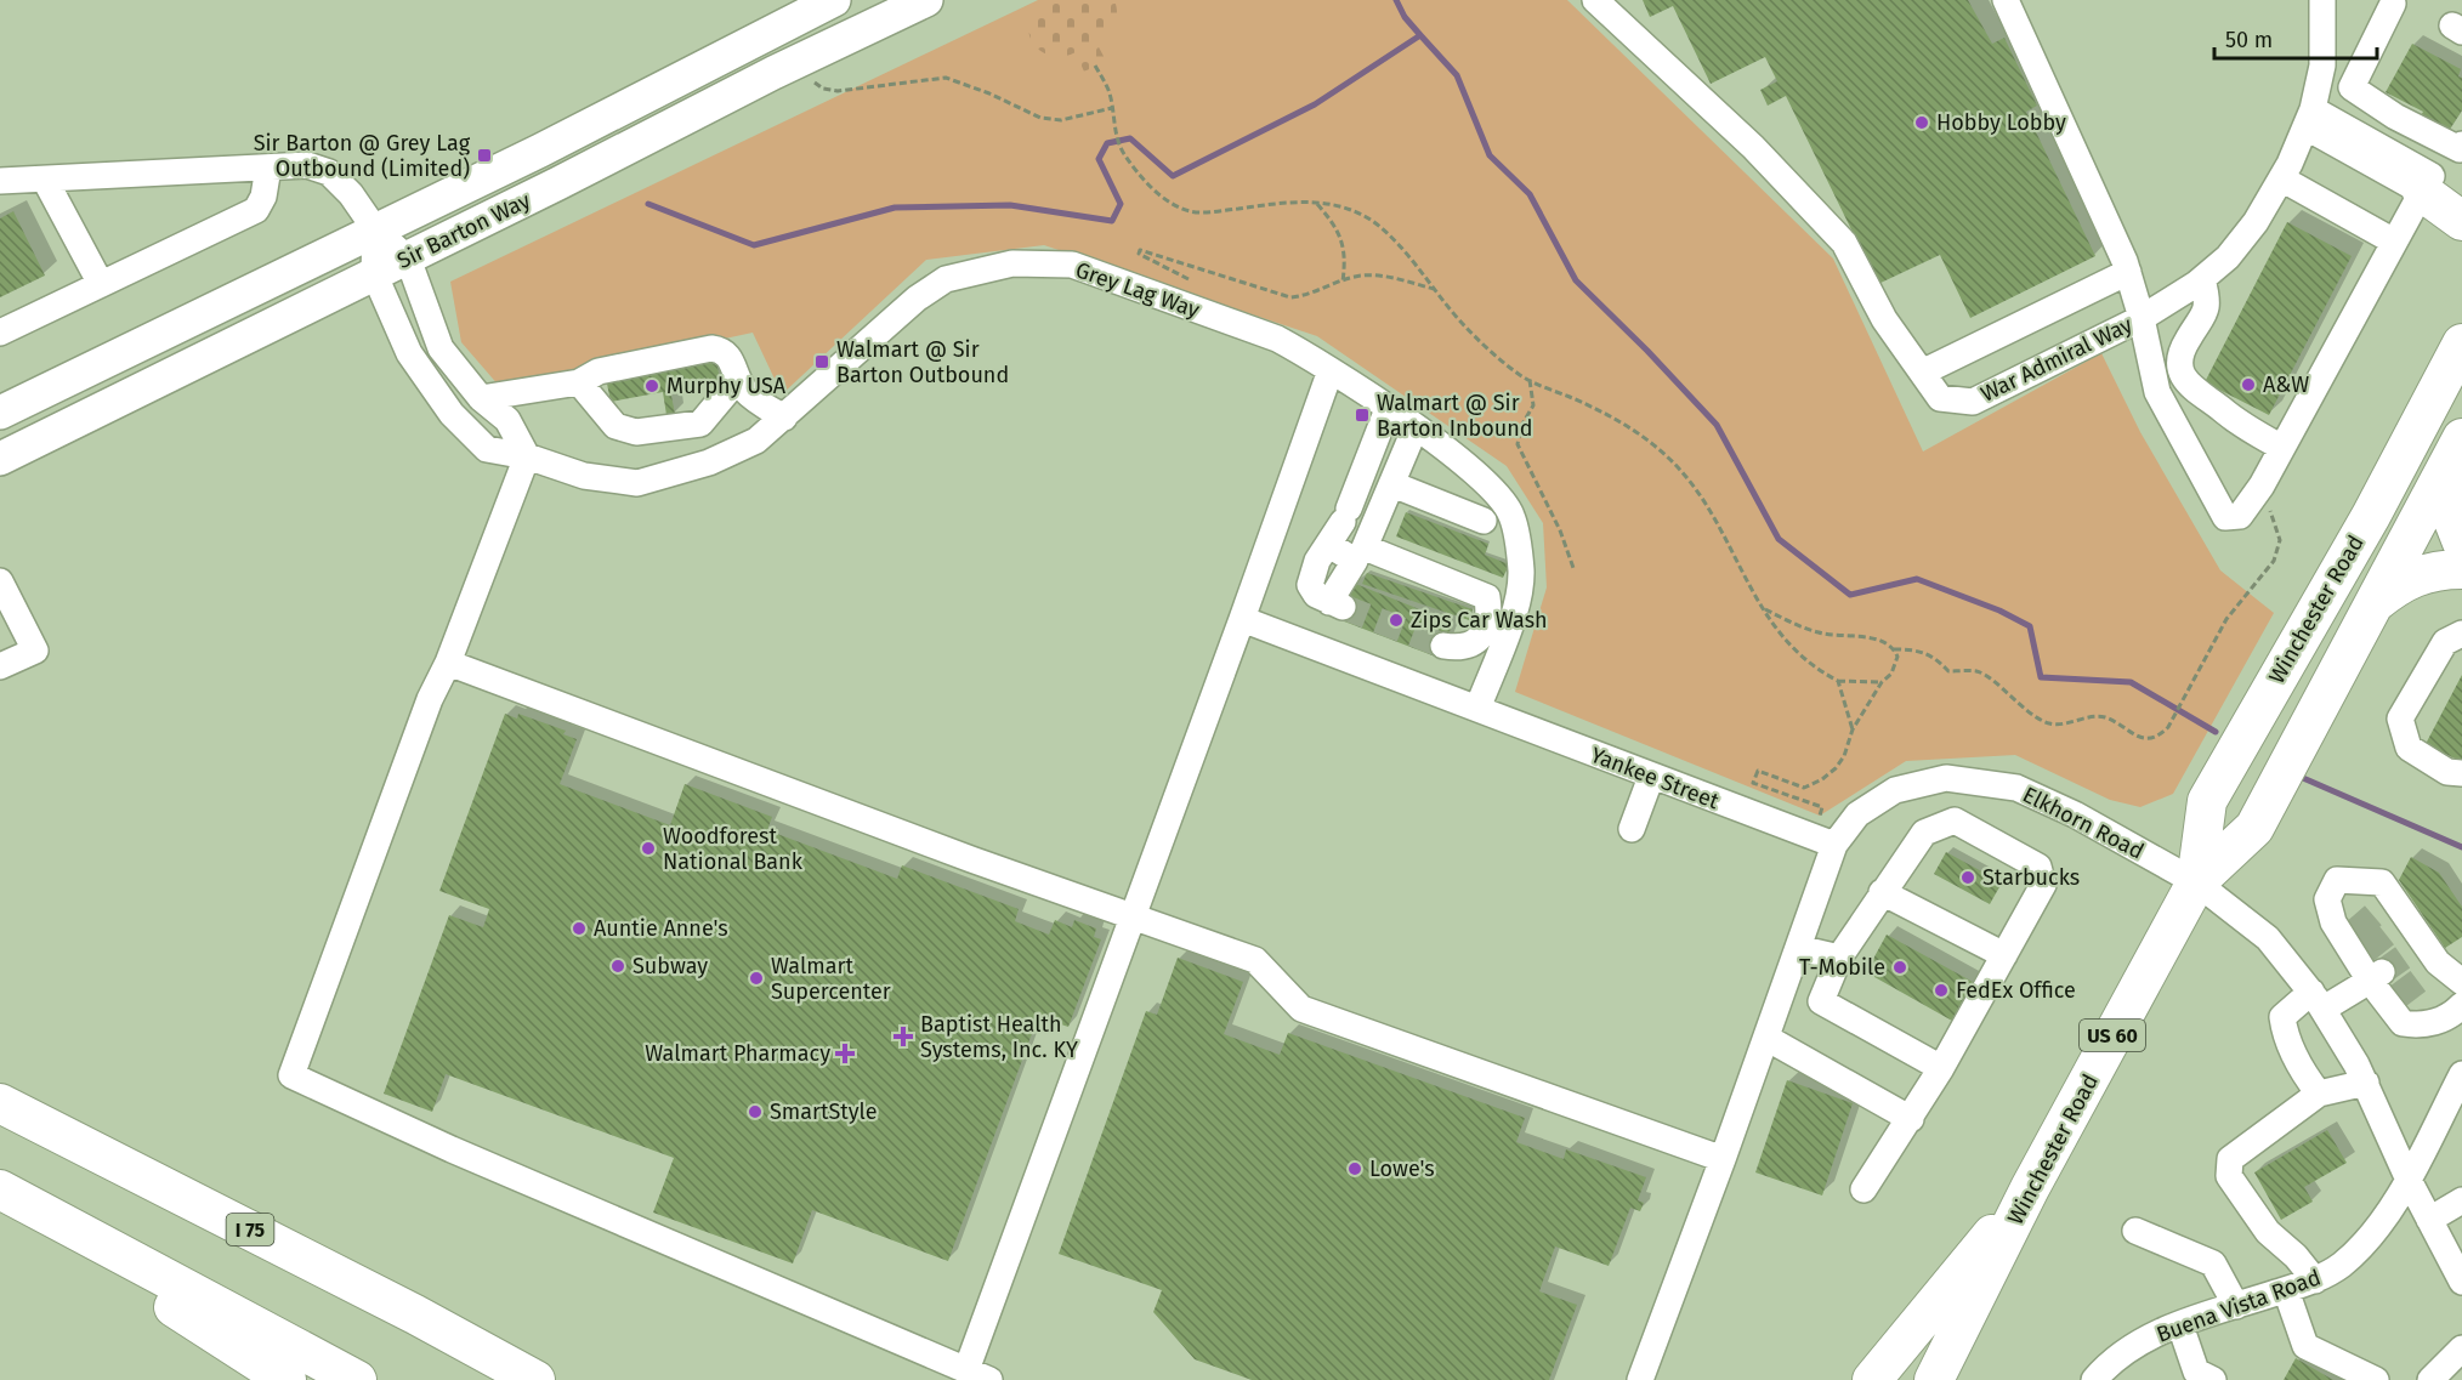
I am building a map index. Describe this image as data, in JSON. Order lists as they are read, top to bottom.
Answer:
{
  "streets": {
    "highway": ["Winchester Road", "US 60", "I 75"],
    "main road": ["Sir Barton Way"],
    "street": [
      "Grey Lag Way",
      "War Admiral Way",
      "Yankee Street",
      "Elkhorn Road",
      "Buena Vista Road"
    ]
  },
  "crossings": [
    ["Sir Barton Way", "Grey Lag Way"],
    ["Grey Lag Way", "Yankee Street"],
    ["Winchester Road", "Elkhorn Road"],
    ["Yankee Street", "Elkhorn Road"],
    ["Elkhorn Road", "Buena Vista Road"]
  ],
  "places": {
    "other": [
      "Hobby Lobby",
      "A&W",
      "Murphy USA",
      "Zips Car Wash",
      "Woodforest National Bank",
      "Starbucks",
      "Auntie Anne's",
      "Subway",
      "T-Mobile",
      "Walmart Supercenter",
      "FedEx Office",
      "SmartStyle",
      "Lowe's"
    ],
    "transit": ["Sir Barton @ Grey Lag Outbound (Limited)", "Walmart @ Sir Barton Outbound", "Walmart @ Sir Barton Inbound"],
    "health": ["Baptist Health Systems, Inc. KY", "Walmart Pharmacy"]
  },
  "scale_bar": "50 m"
}
